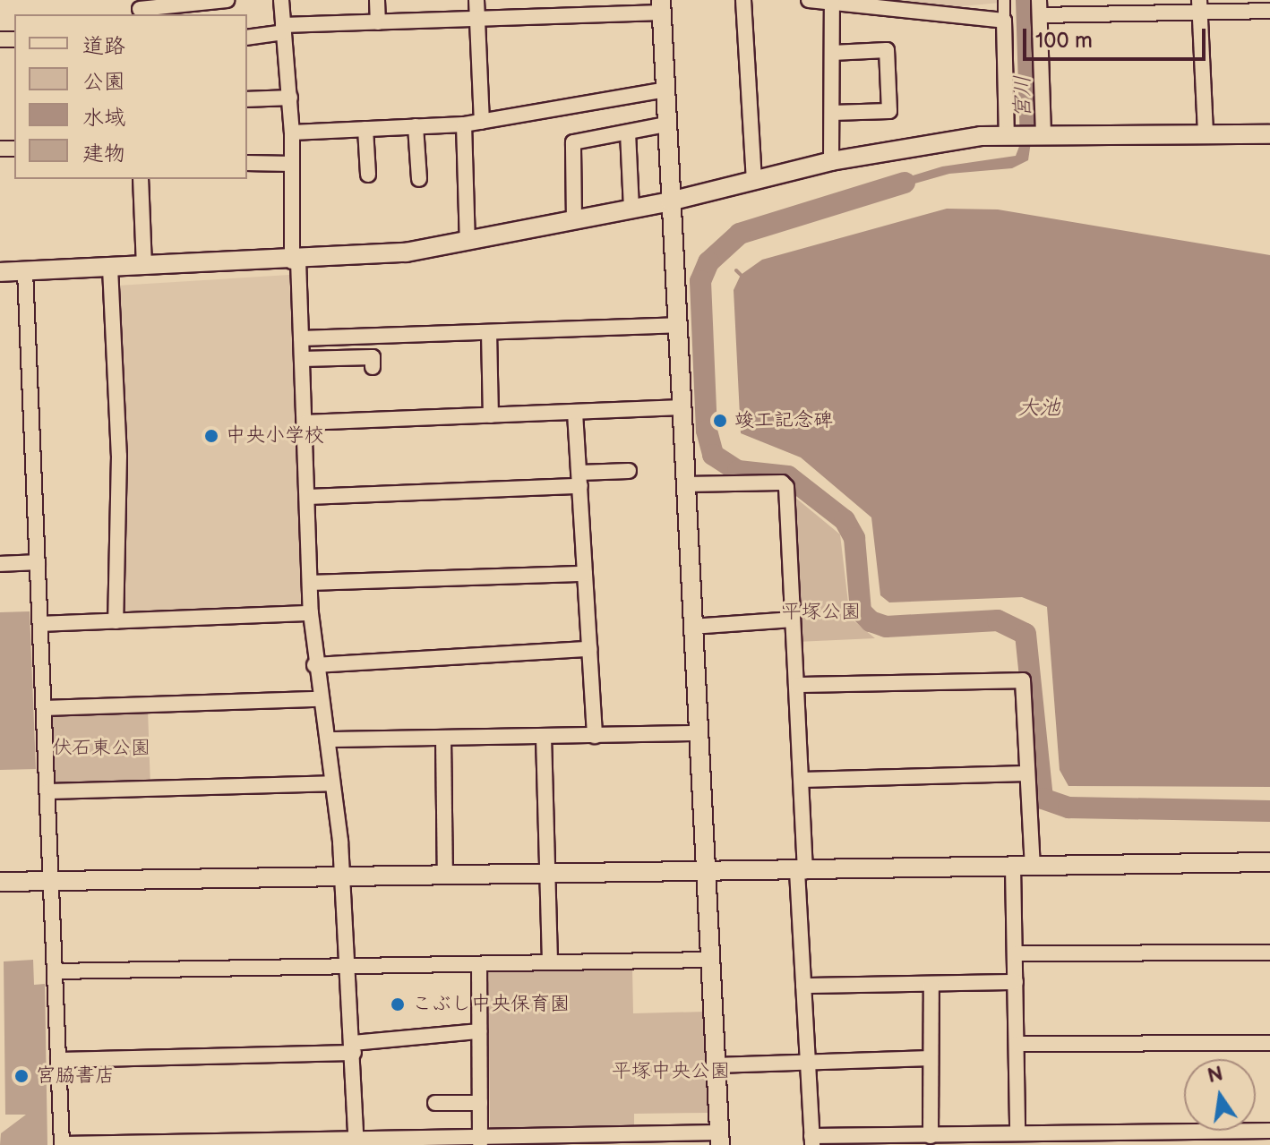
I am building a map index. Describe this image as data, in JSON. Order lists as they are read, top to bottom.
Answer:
{
  "water": ["宮川", "大池"],
  "parks": ["平塚公園", "伏石東公園", "平塚中央公園"],
  "places": [
    "竣工記念碑",
    "中央小学校",
    "こぶし中央保育園",
    "宮脇書店"
  ],
  "legend": [
    "道路",
    "公園",
    "水域",
    "建物"
  ],
  "scale_bar": "100 m",
  "north": "top"
}
